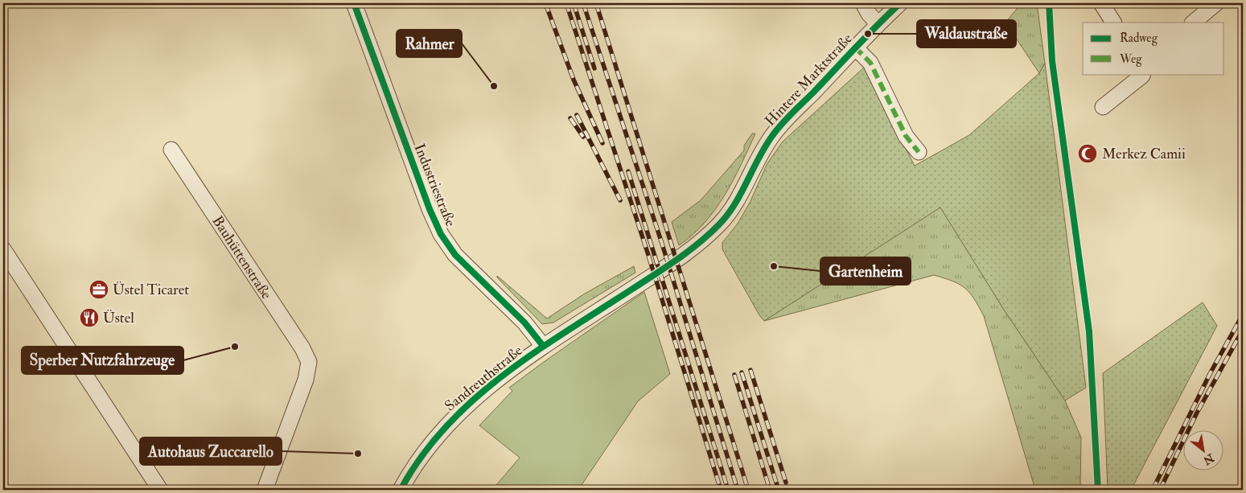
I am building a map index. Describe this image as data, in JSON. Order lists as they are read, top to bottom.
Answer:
{
  "streets": {
    "street": [
      "Hintere Marktstraße",
      "Industriestraße",
      "Bauhüttenstraße",
      "Sandreuthstraße"
    ]
  },
  "crossings": [
    ["Hintere Marktstraße", "Industriestraße"],
    ["Hintere Marktstraße", "Sandreuthstraße"],
    ["Industriestraße", "Sandreuthstraße"]
  ],
  "places": {
    "other": [
      "Waldaustraße",
      "Rahmer",
      "Gartenheim",
      "Sperber Nutzfahrzeuge",
      "Autohaus Zuccarello"
    ],
    "mosque": ["Merkez Camii"],
    "office": ["Üstel Ticaret"],
    "restaurant": ["Üstel"]
  },
  "legend": ["Radweg", "Weg"],
  "north": "bottom right"
}
